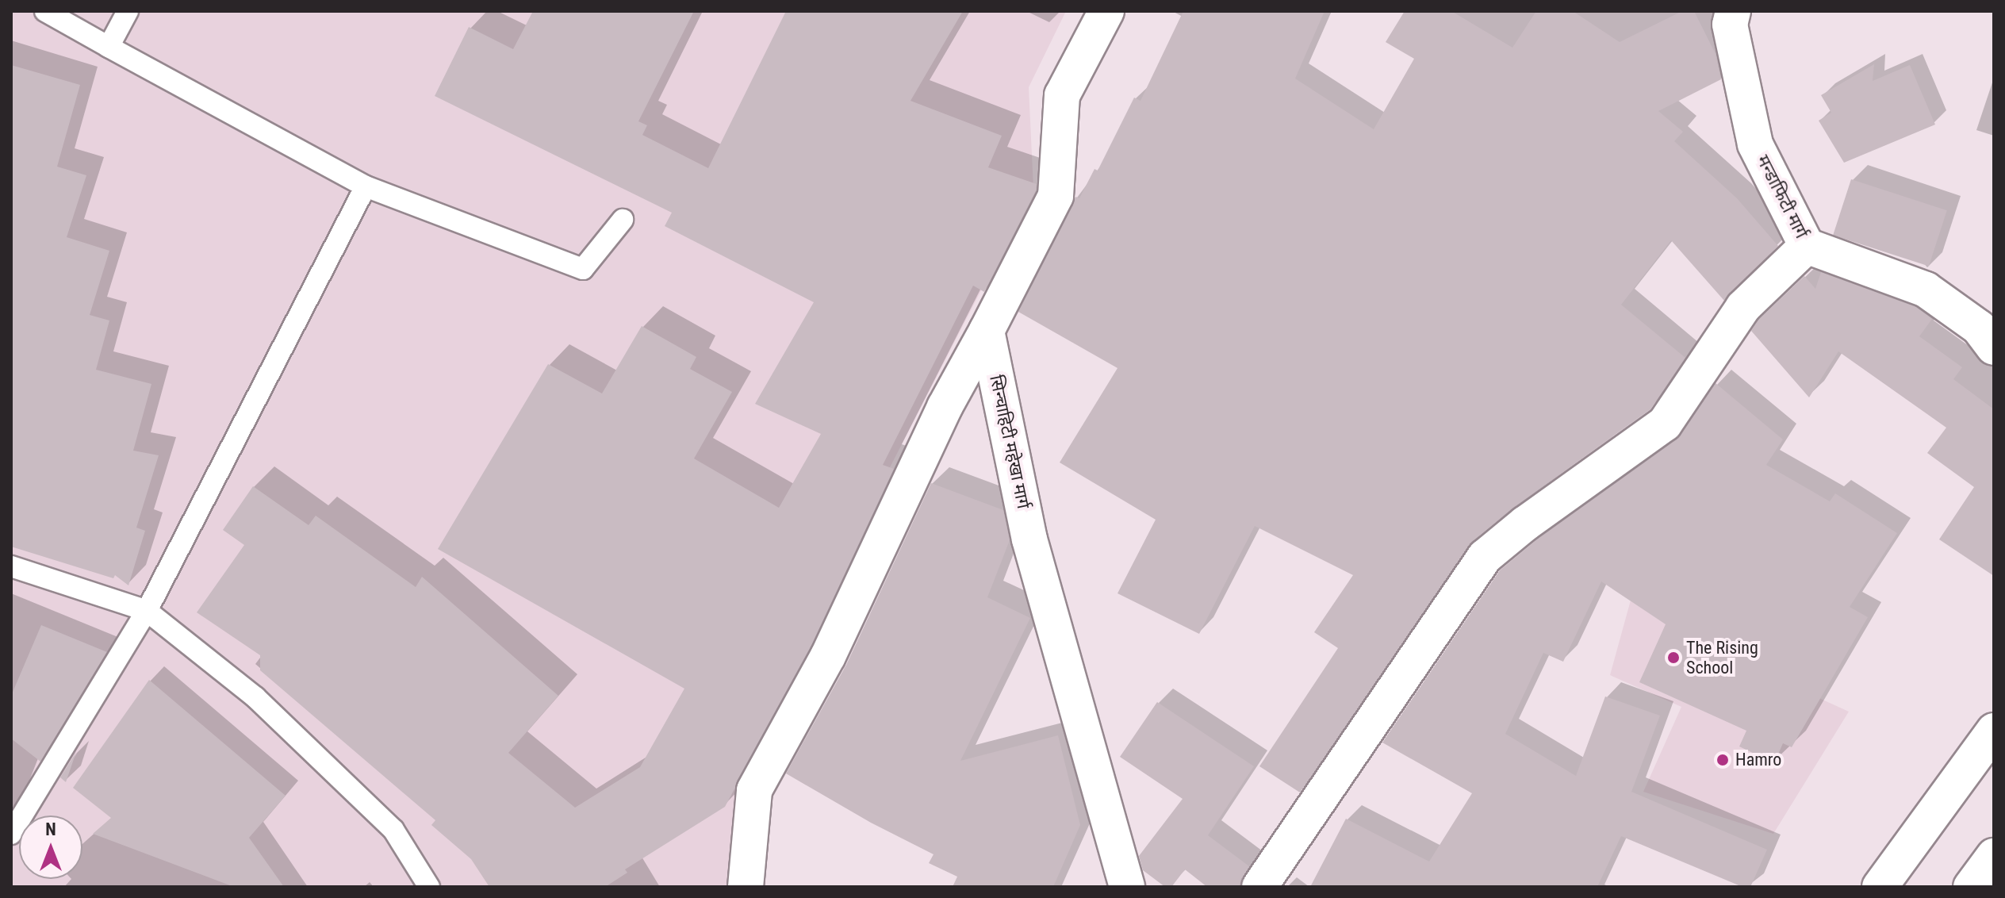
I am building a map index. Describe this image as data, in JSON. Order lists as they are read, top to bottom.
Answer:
{
  "streets": {
    "main road": ["मन्डाफिटी मार्ग", "सिन्चाहिटी महेखा मार्ग"]
  },
  "places": ["The Rising School", "Hamro"],
  "north": "top"
}
